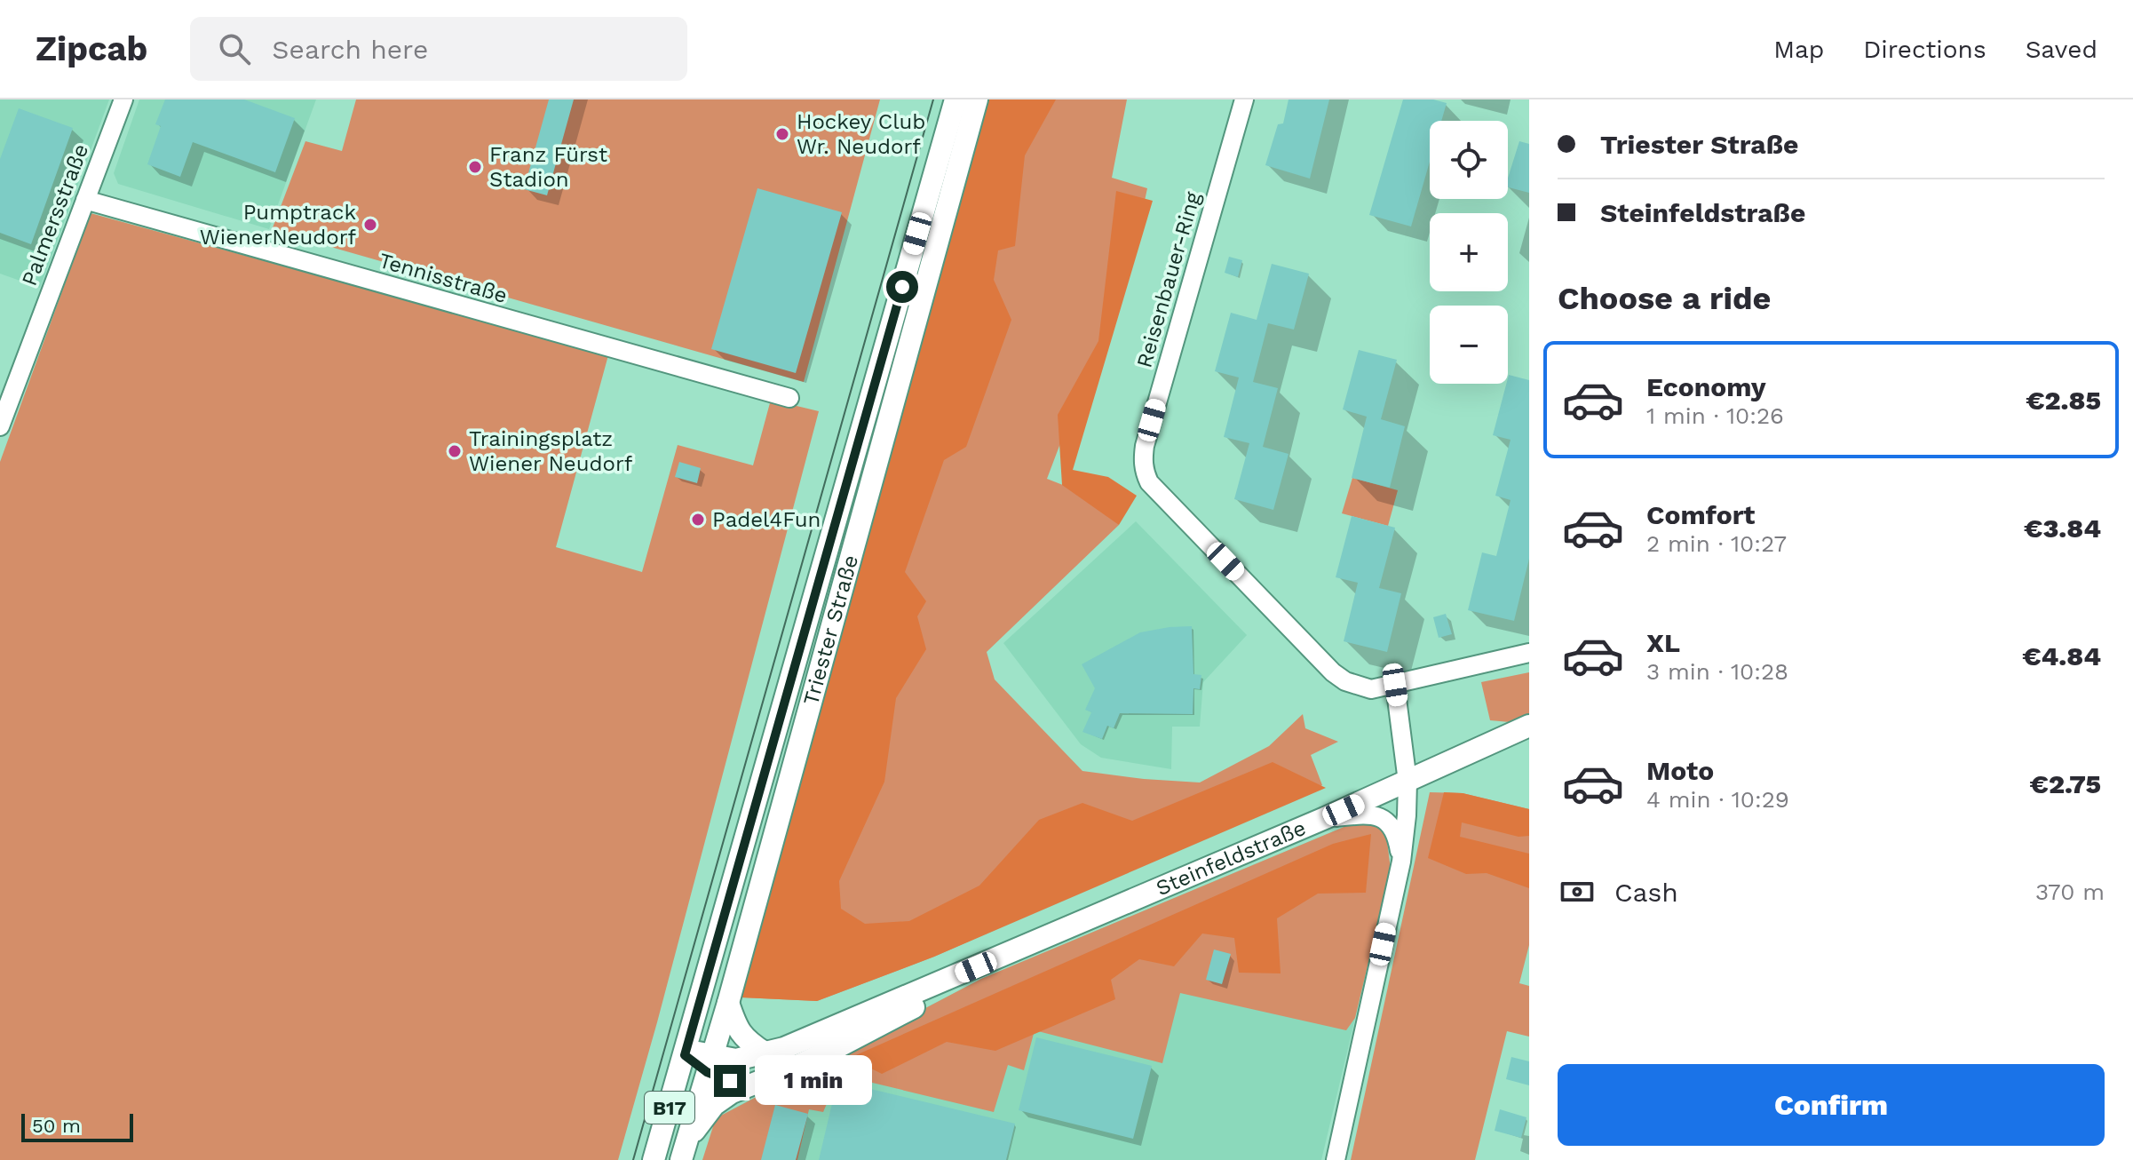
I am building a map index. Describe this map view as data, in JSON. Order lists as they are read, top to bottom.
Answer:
{
  "streets": {
    "main road": ["Triester Straße", "Steinfeldstraße", "B17"],
    "street": ["Palmersstraße", "Tennisstraße", "Reisenbauer-Ring"]
  },
  "crossings": [
    ["Palmersstraße", "Tennisstraße"],
    ["Triester Straße", "Steinfeldstraße"]
  ],
  "places": [
    "Hockey Club Wr. Neudorf",
    "Franz Fürst Stadion",
    "Pumptrack WienerNeudorf",
    "Trainingsplatz Wiener Neudorf",
    "Padel4Fun"
  ],
  "scale_bar": "50 m",
  "page": {
    "header": "Zipcab",
    "search": "Search here",
    "nav": ["Map", "Directions", "Saved"],
    "banner": ["Triester Straße", "Steinfeldstraße"],
    "map_buttons": ["+", "−"],
    "heading": "Choose a ride",
    "list": [
      {
        "name": "Economy",
        "note": "1 min · 10:26",
        "value": "€2.85"
      },
      {
        "name": "Comfort",
        "note": "2 min · 10:27",
        "value": "€3.84"
      },
      {
        "name": "XL",
        "note": "3 min · 10:28",
        "value": "€4.84"
      },
      {
        "name": "Moto",
        "note": "4 min · 10:29",
        "value": "€2.75"
      }
    ],
    "pay": ["Cash", "370 m"],
    "buttons": "Confirm",
    "bubble": "1 min",
    "scale": "50 m"
  }
}
